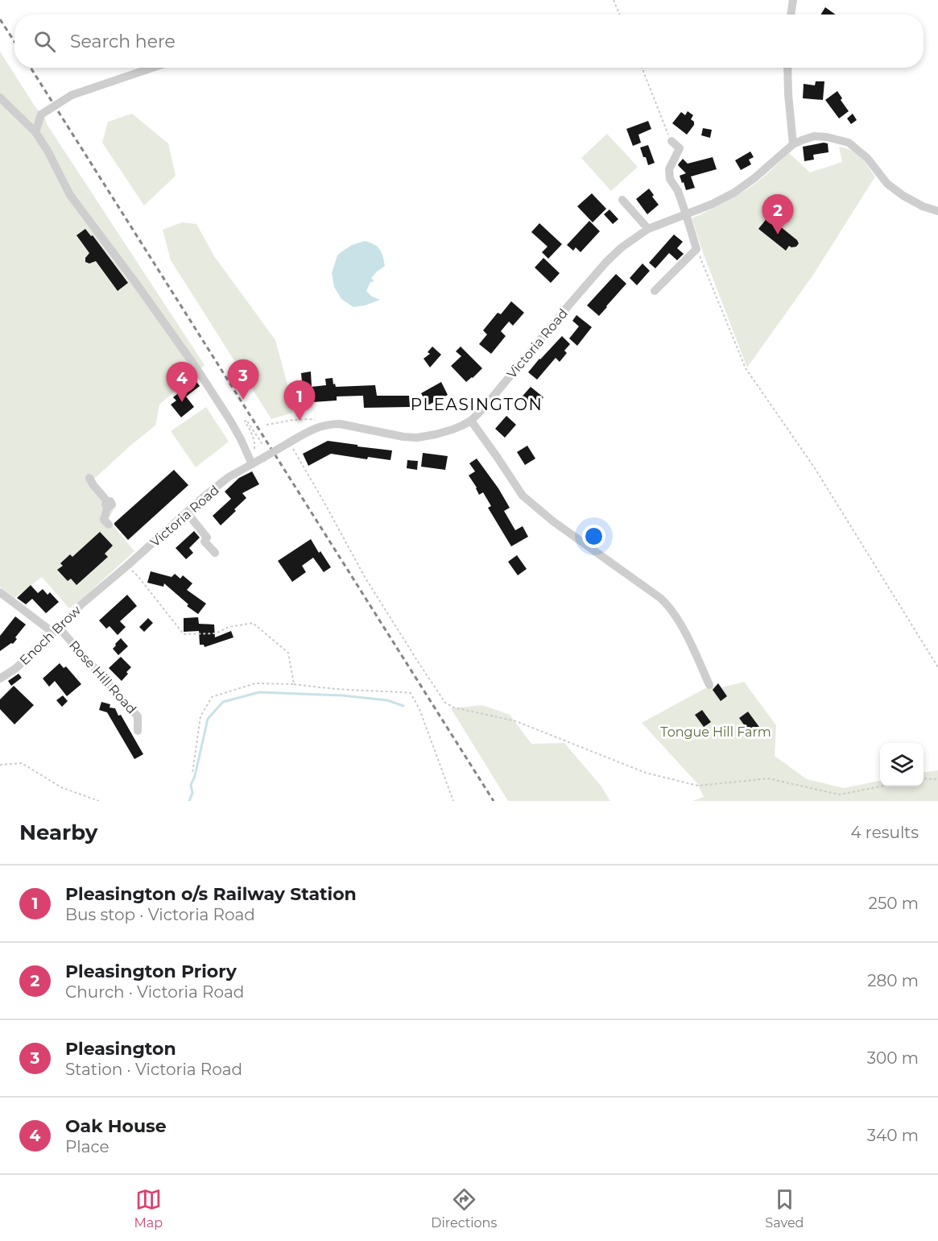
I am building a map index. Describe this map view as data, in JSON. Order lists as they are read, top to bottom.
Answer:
{
  "streets": {
    "street": ["Victoria Road", "Enoch Brow", "Rose Hill Road"]
  },
  "crossings": [
    ["Victoria Road", "Enoch Brow"],
    ["Enoch Brow", "Rose Hill Road"]
  ],
  "districts": ["PLEASINGTON"],
  "parks": ["Tongue Hill Farm"],
  "page": {
    "search": "Search here",
    "pins": [
      "2",
      "3",
      "4",
      "1"
    ],
    "heading": ["Nearby", "4 results"],
    "list": [
      {
        "mark": "1",
        "name": "Pleasington o/s Railway Station",
        "note": "Bus stop · Victoria Road",
        "value": "250 m"
      },
      {
        "mark": "2",
        "name": "Pleasington Priory",
        "note": "Church · Victoria Road",
        "value": "280 m"
      },
      {
        "mark": "3",
        "name": "Pleasington",
        "note": "Station · Victoria Road",
        "value": "300 m"
      },
      {
        "mark": "4",
        "name": "Oak House",
        "note": "Place",
        "value": "340 m"
      }
    ],
    "nav": ["Map", "Directions", "Saved"]
  }
}
